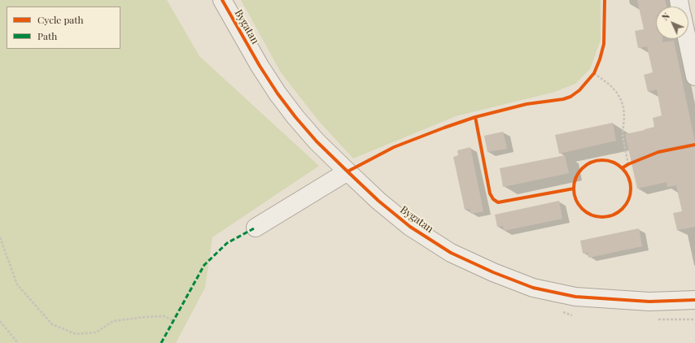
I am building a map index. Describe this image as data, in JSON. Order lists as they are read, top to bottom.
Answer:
{
  "streets": {
    "street": ["Bygatan"]
  },
  "legend": ["Cycle path", "Path"],
  "north": "top left"
}
